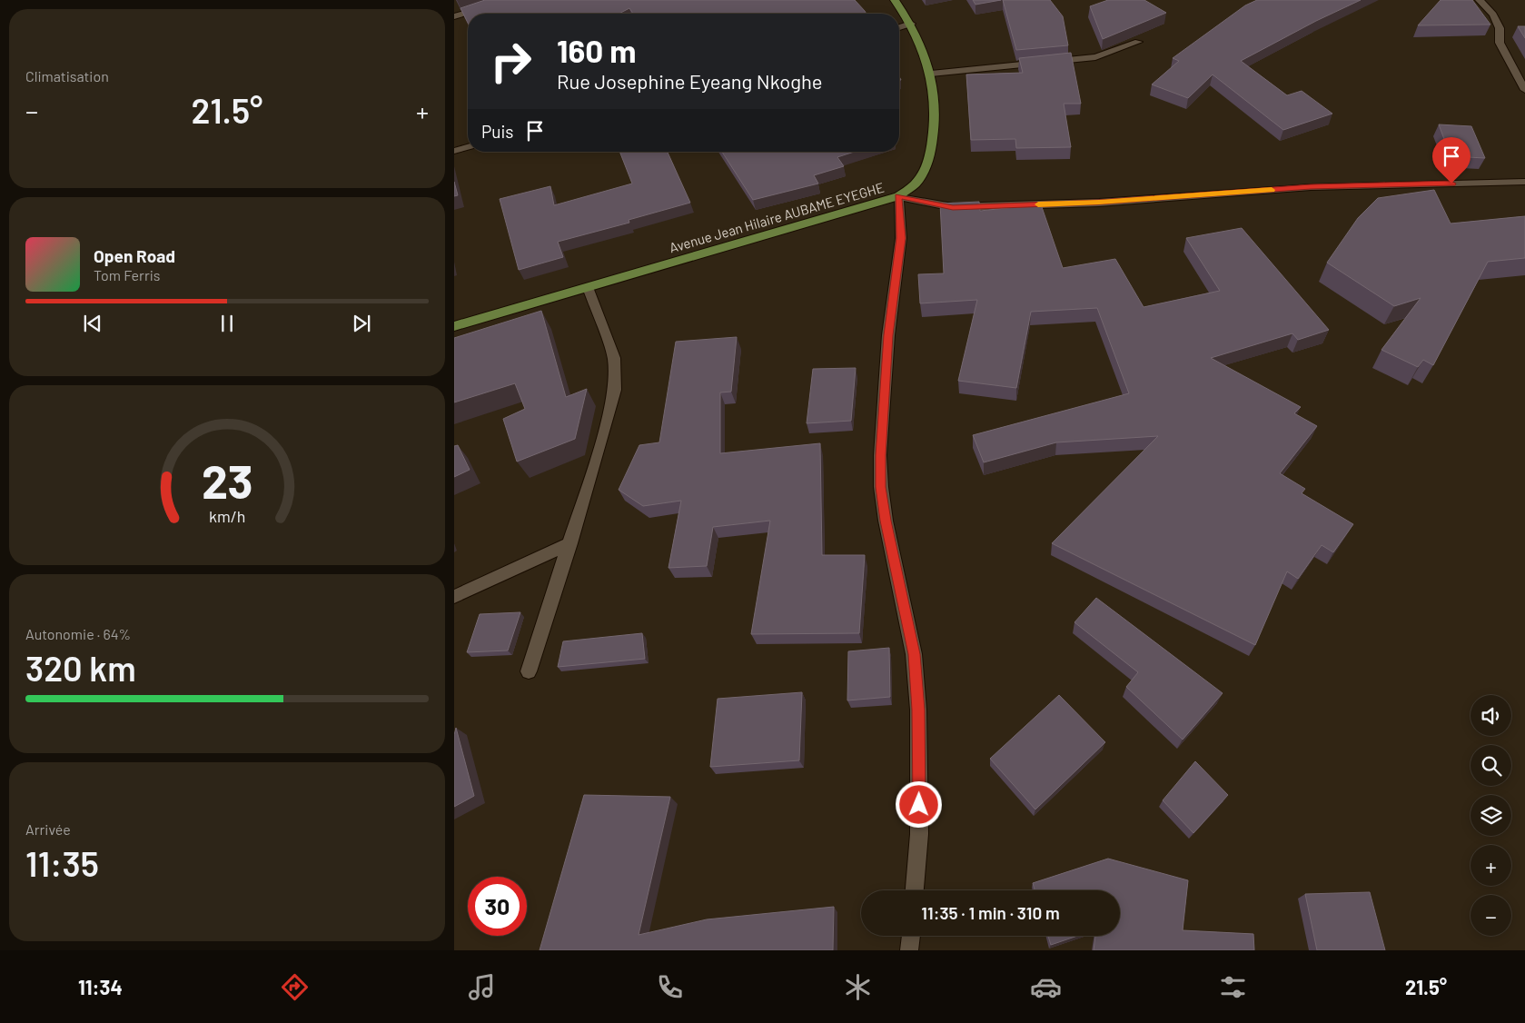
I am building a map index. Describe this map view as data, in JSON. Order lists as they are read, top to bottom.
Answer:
{
  "streets": {
    "main road": ["Avenue Jean Hilaire AUBAME EYEGHE"]
  },
  "page": {
    "tile": [
      "Climatisation",
      ["Autonomie · 64%", "320 km"],
      ["Arrivée", "11:35"]
    ],
    "turn": ["160 m", "Rue Josephine Eyeang Nkoghe"],
    "heat": ["−", "21.5°", "+"],
    "then": "Puis",
    "song": ["Open Road", "Tom Ferris"],
    "map_buttons": ["+", "−"],
    "limit": "30",
    "trip": "11:35 · 1 min · 310 m",
    "tabs": ["11:34", "21.5°"],
    "gauge": ["23", "km/h"]
  }
}
